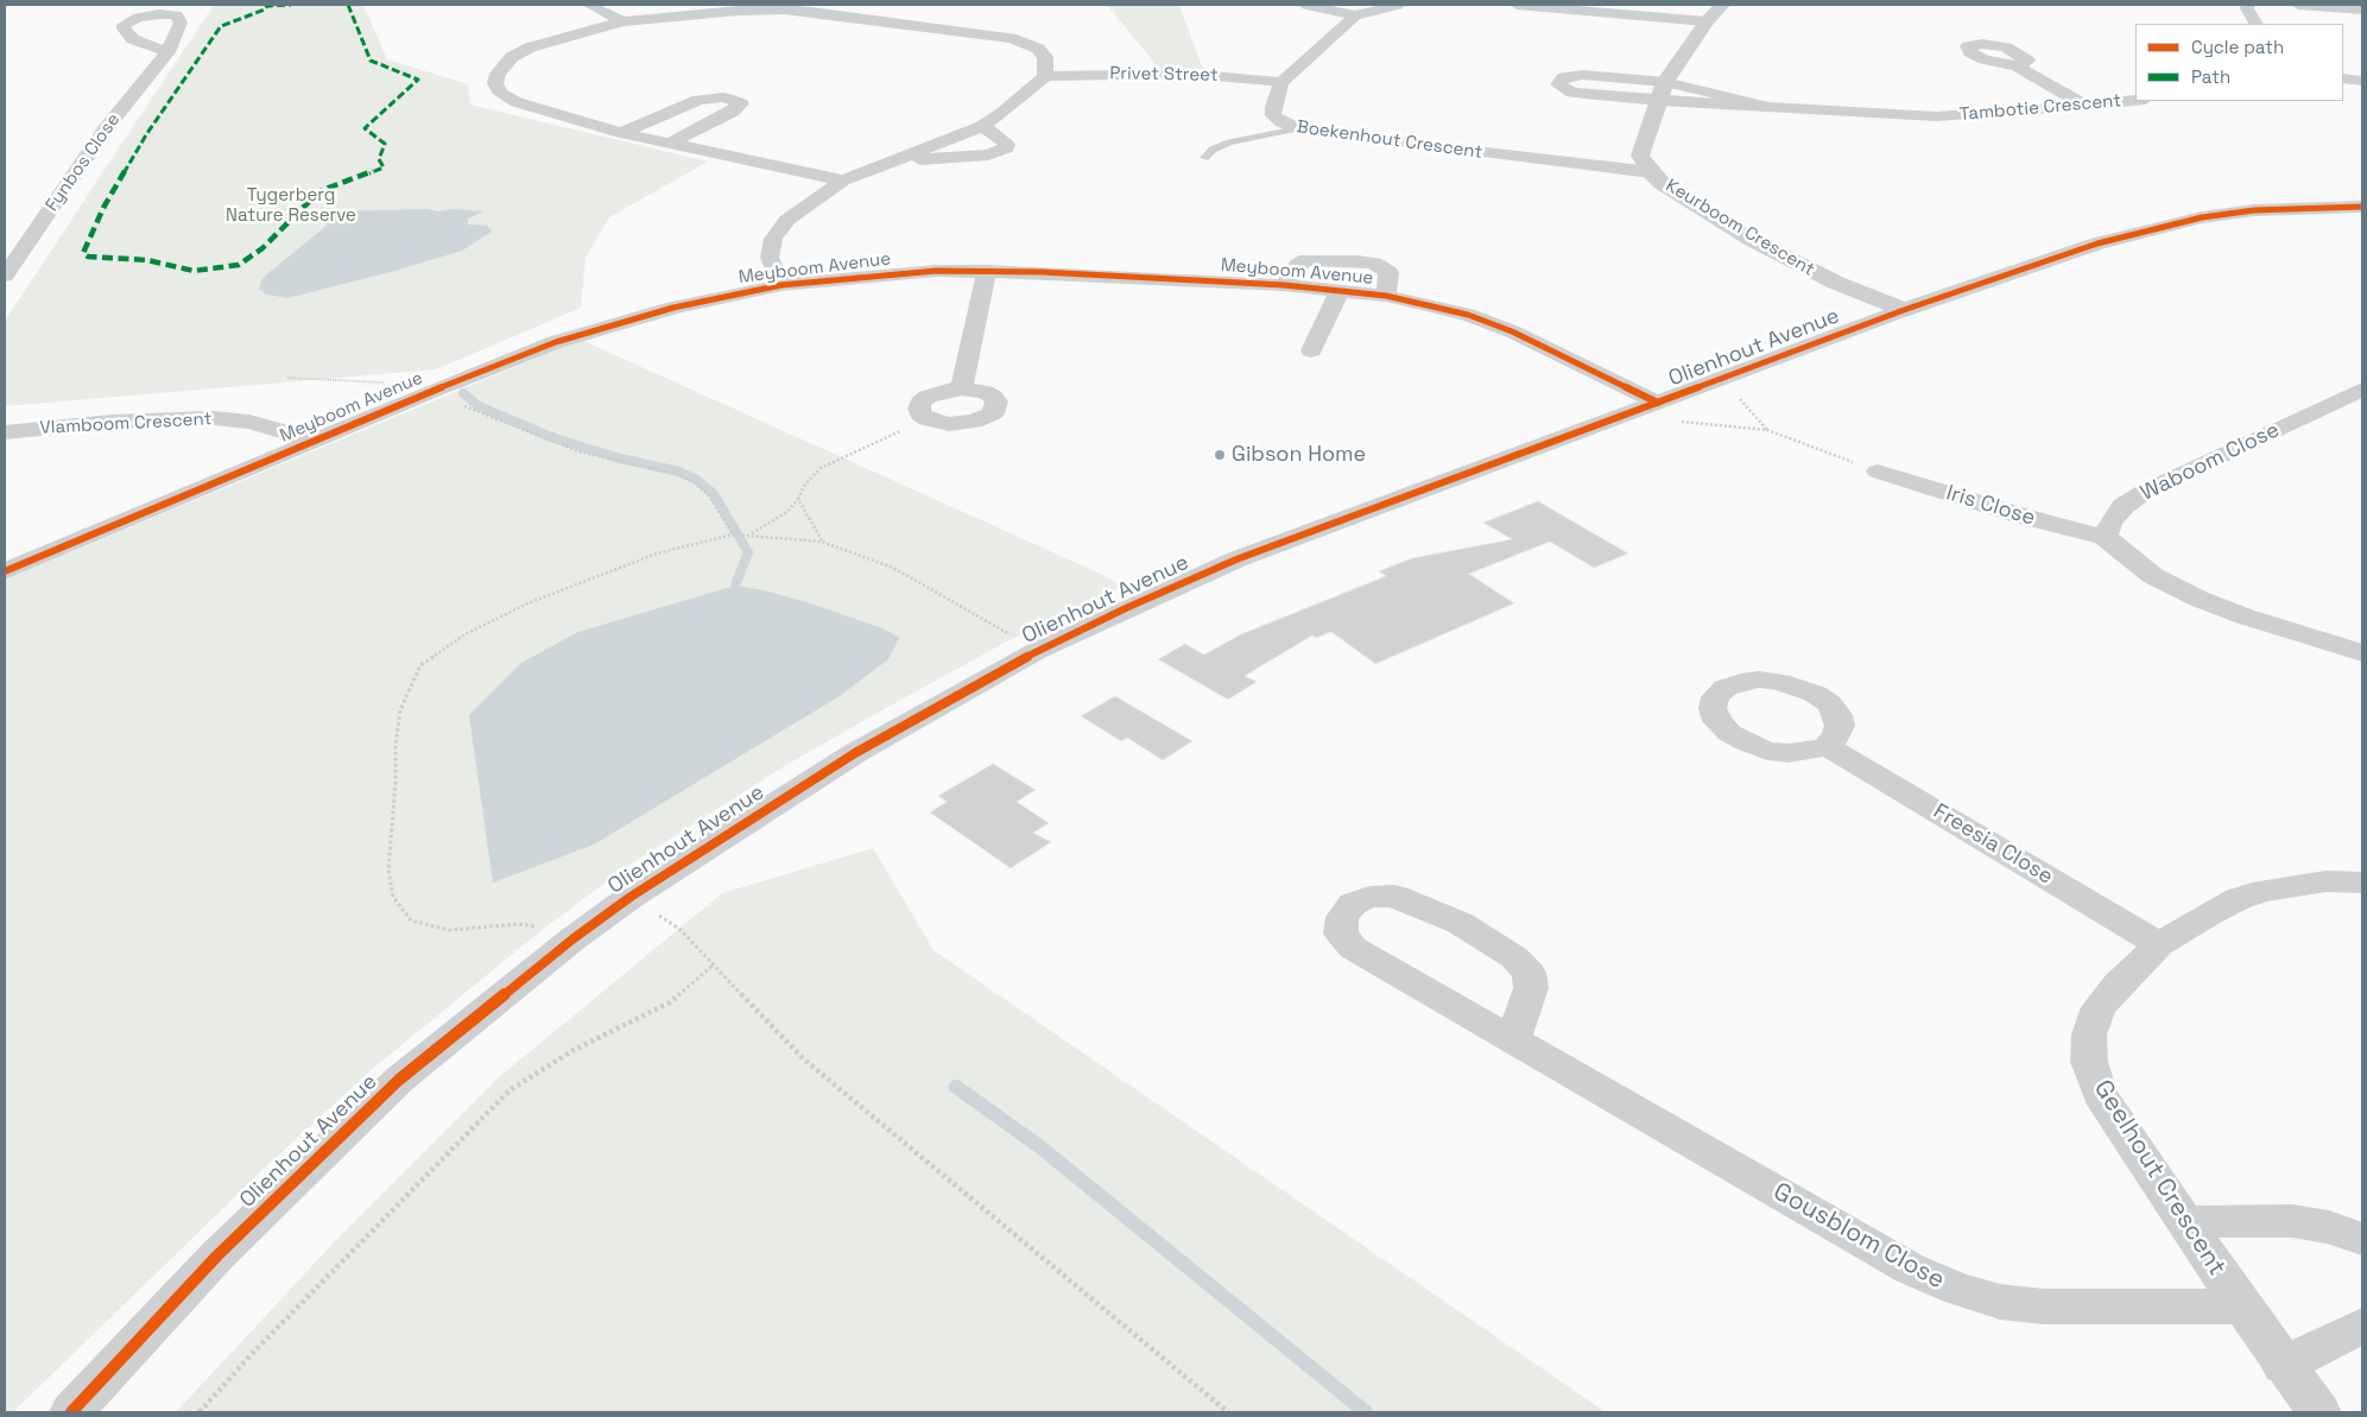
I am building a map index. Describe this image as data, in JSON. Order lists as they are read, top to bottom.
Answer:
{
  "streets": {
    "street": [
      "Privet Street",
      "Tambotie Crescent",
      "Boekenhout Crescent",
      "Fynbos Close",
      "Keurboom Crescent",
      "Meyboom Avenue",
      "Olienhout Avenue",
      "Vlamboom Crescent",
      "Waboom Close",
      "Iris Close",
      "Freesia Close",
      "Geelhout Crescent",
      "Gousblom Close"
    ]
  },
  "crossings": [
    ["Privet Street", "Boekenhout Crescent"],
    ["Tambotie Crescent", "Keurboom Crescent"],
    ["Boekenhout Crescent", "Keurboom Crescent"],
    ["Keurboom Crescent", "Olienhout Avenue"],
    ["Meyboom Avenue", "Olienhout Avenue"],
    ["Meyboom Avenue", "Vlamboom Crescent"],
    ["Waboom Close", "Iris Close"],
    ["Freesia Close", "Geelhout Crescent"],
    ["Geelhout Crescent", "Gousblom Close"]
  ],
  "parks": ["Tygerberg Nature Reserve"],
  "places": ["Gibson Home"],
  "legend": ["Cycle path", "Path"]
}
